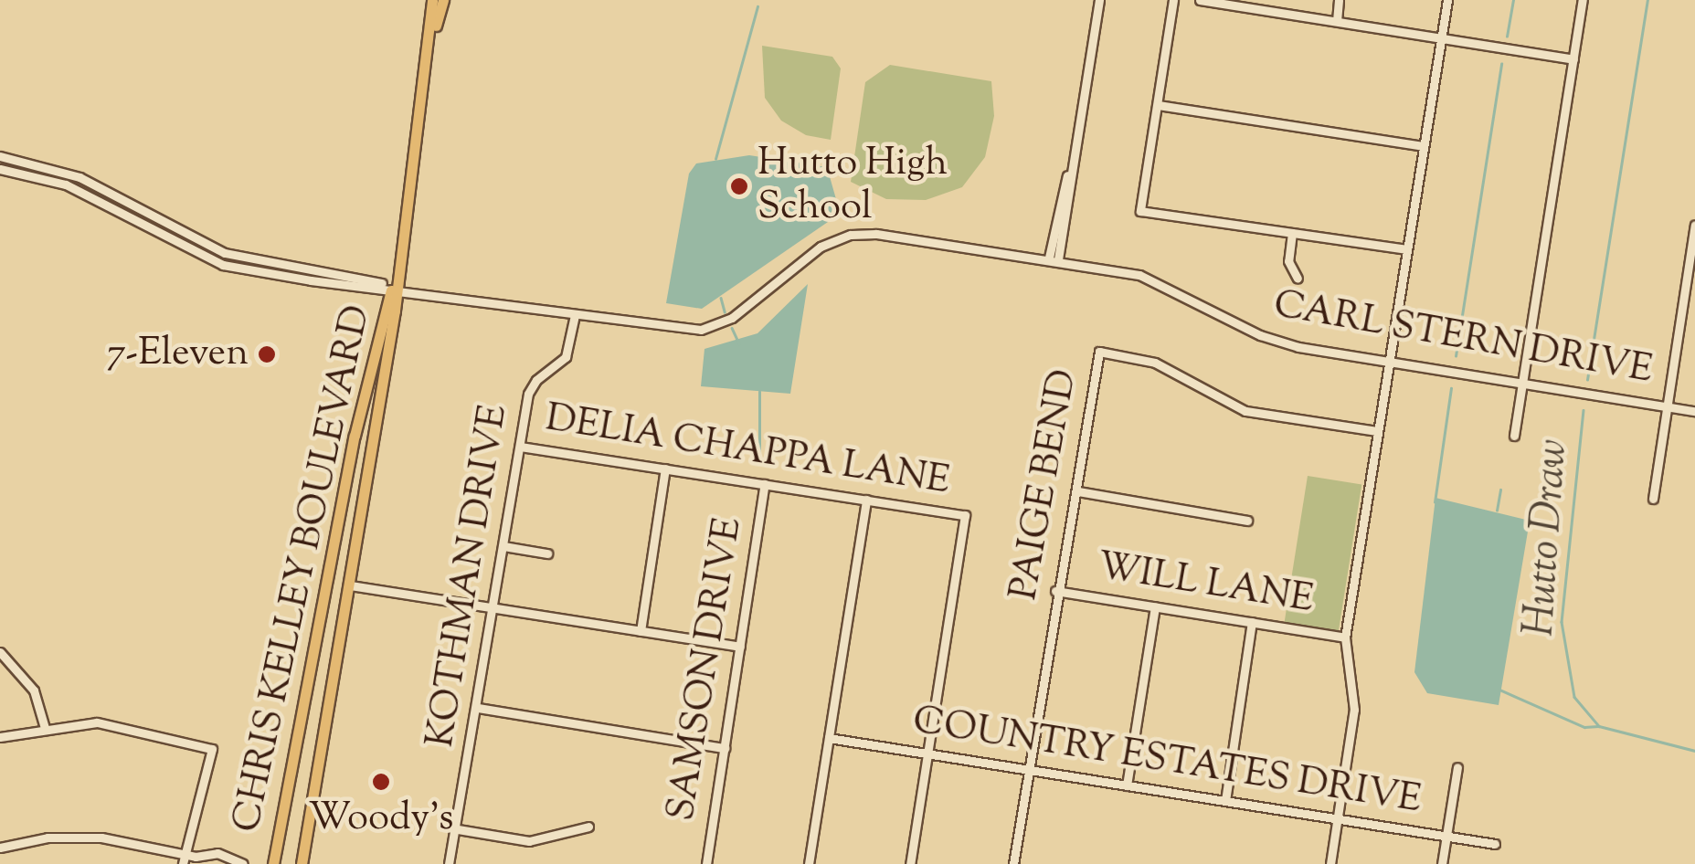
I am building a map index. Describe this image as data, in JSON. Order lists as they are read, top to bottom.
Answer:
{
  "streets": {
    "main road": ["CHRIS KELLEY BOULEVARD"],
    "street": [
      "CARL STERN DRIVE",
      "DELIA CHAPPA LANE",
      "PAIGE BEND",
      "KOTHMAN DRIVE",
      "WILL LANE",
      "SAMSON DRIVE",
      "COUNTRY ESTATES DRIVE"
    ]
  },
  "crossings": [
    ["CARL STERN DRIVE", "CHRIS KELLEY BOULEVARD"],
    ["CARL STERN DRIVE", "KOTHMAN DRIVE"],
    ["DELIA CHAPPA LANE", "KOTHMAN DRIVE"],
    ["DELIA CHAPPA LANE", "SAMSON DRIVE"],
    ["DELIA CHAPPA LANE", "COUNTRY ESTATES DRIVE"],
    ["PAIGE BEND", "WILL LANE"],
    ["PAIGE BEND", "COUNTRY ESTATES DRIVE"]
  ],
  "water": ["Hutto Draw"],
  "places": ["Hutto High School", "7-Eleven", "Woody's"]
}
